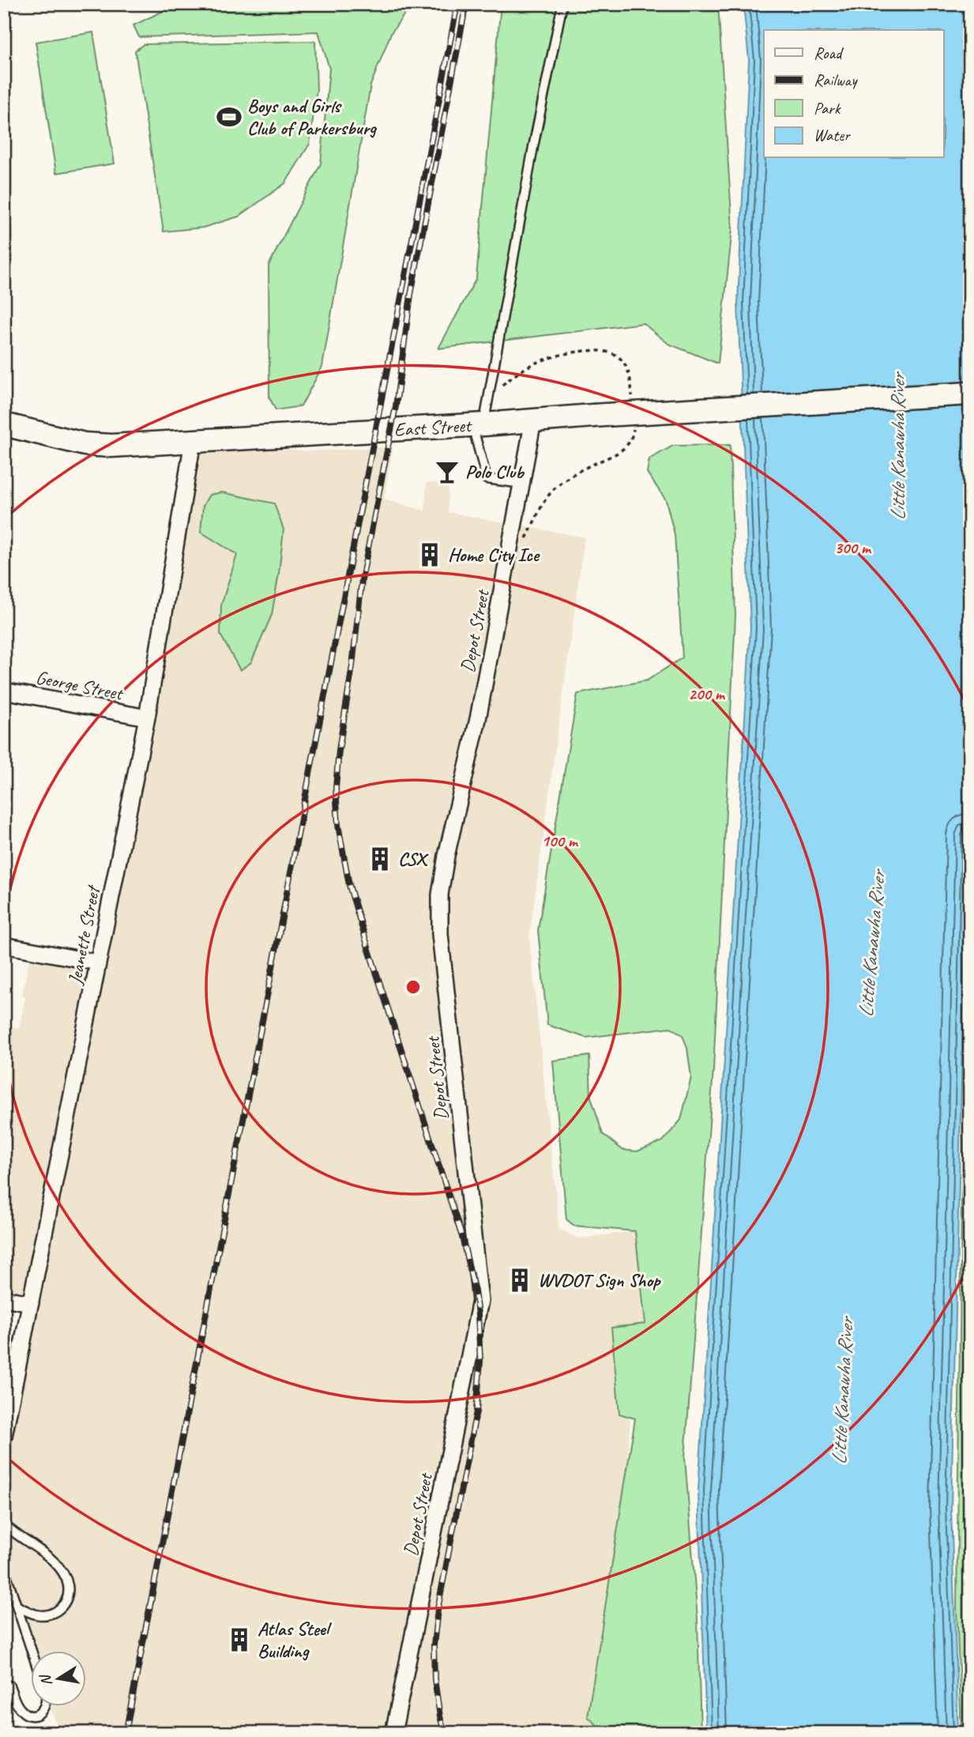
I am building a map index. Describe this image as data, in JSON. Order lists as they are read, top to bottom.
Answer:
{
  "streets": {
    "main road": ["East Street"],
    "street": ["Depot Street", "George Street", "Jeanette Street"]
  },
  "crossings": [
    ["East Street", "Depot Street"],
    ["East Street", "Jeanette Street"],
    ["George Street", "Jeanette Street"]
  ],
  "water": ["Little Kanawha River"],
  "places": {
    "sports": ["Boys and Girls Club of Parkersburg"],
    "bar": ["Polo Club"],
    "building": [
      "Home City Ice",
      "CSX",
      "WVDOT Sign Shop",
      "Atlas Steel Building"
    ]
  },
  "legend": [
    "Road",
    "Railway",
    "Park",
    "Water"
  ],
  "north": "left",
  "rings": ["300 m", "200 m", "100 m"]
}
